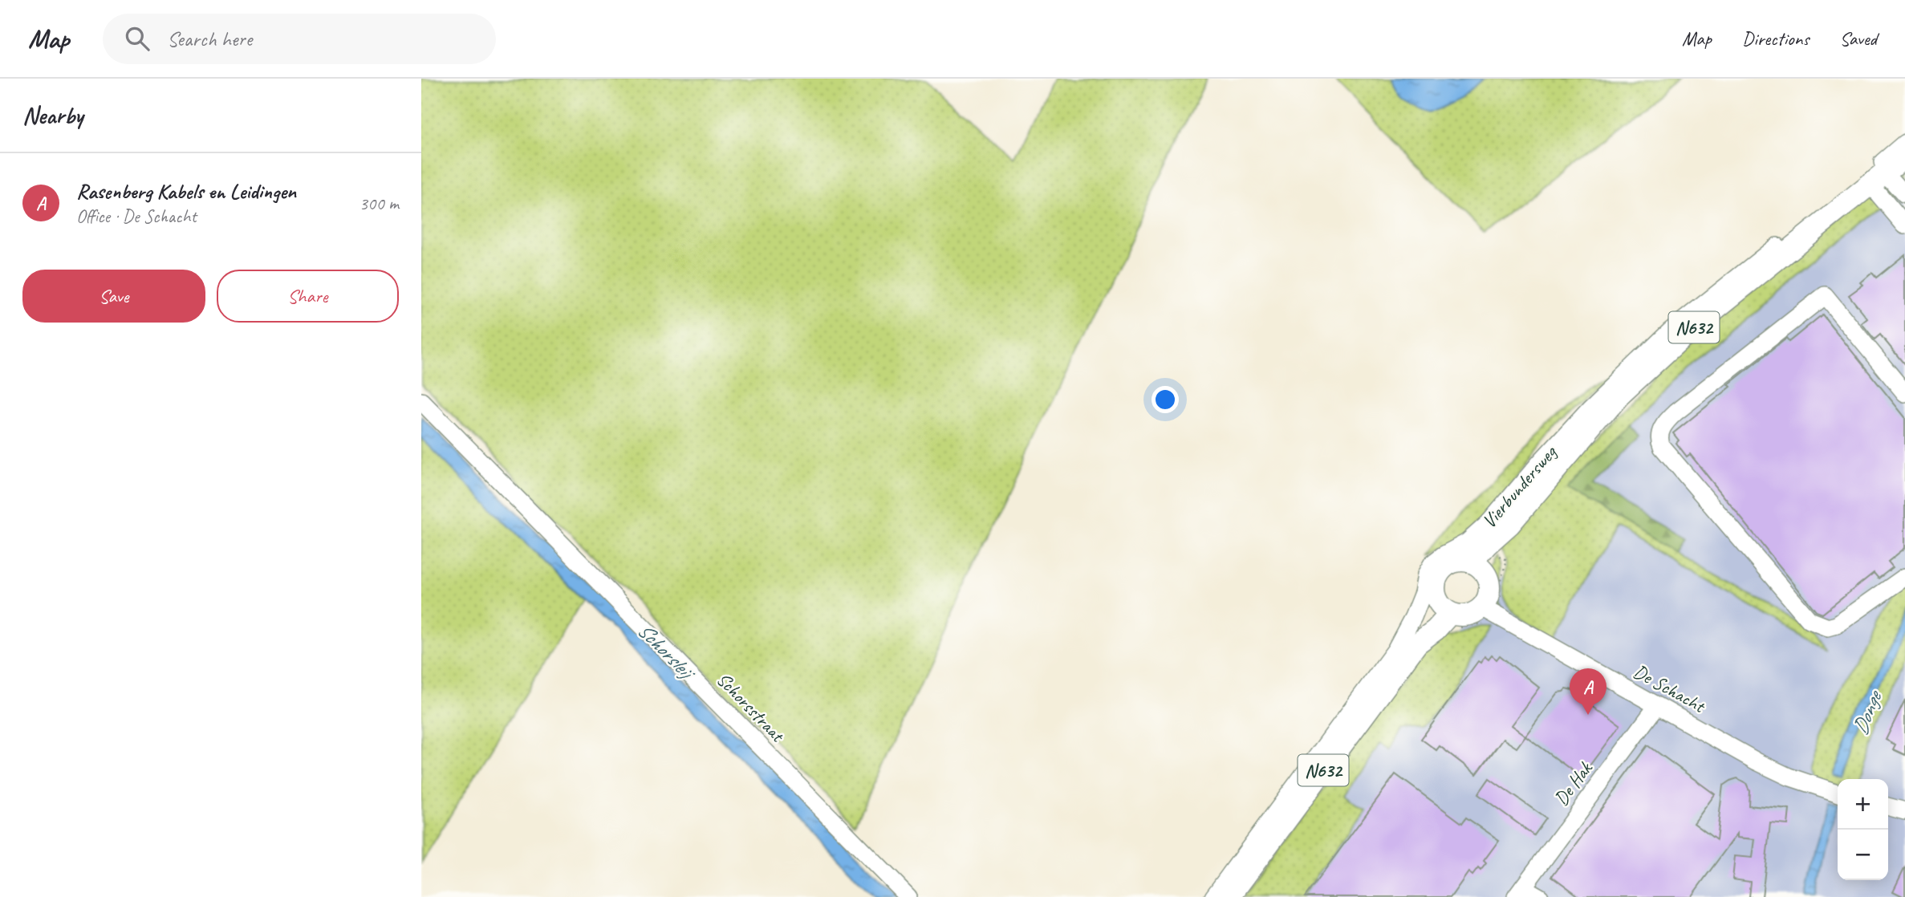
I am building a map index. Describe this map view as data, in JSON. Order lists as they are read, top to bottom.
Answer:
{
  "streets": {
    "main road": ["N632", "Vierbundersweg"],
    "street": ["De Schacht", "Schorsstraat", "De Hak"]
  },
  "crossings": [
    ["Vierbundersweg", "De Schacht"],
    ["De Schacht", "De Hak"]
  ],
  "water": ["Schorsleij", "Donge"],
  "page": {
    "header": "Map",
    "search": "Search here",
    "nav": ["Map", "Directions", "Saved"],
    "heading": "Nearby",
    "list": [
      {
        "mark": "A",
        "name": "Rasenberg Kabels en Leidingen",
        "note": "Office · De Schacht",
        "value": "300 m"
      }
    ],
    "buttons": ["Save", "Share"],
    "pins": "A",
    "map_buttons": ["+", "−"]
  }
}
